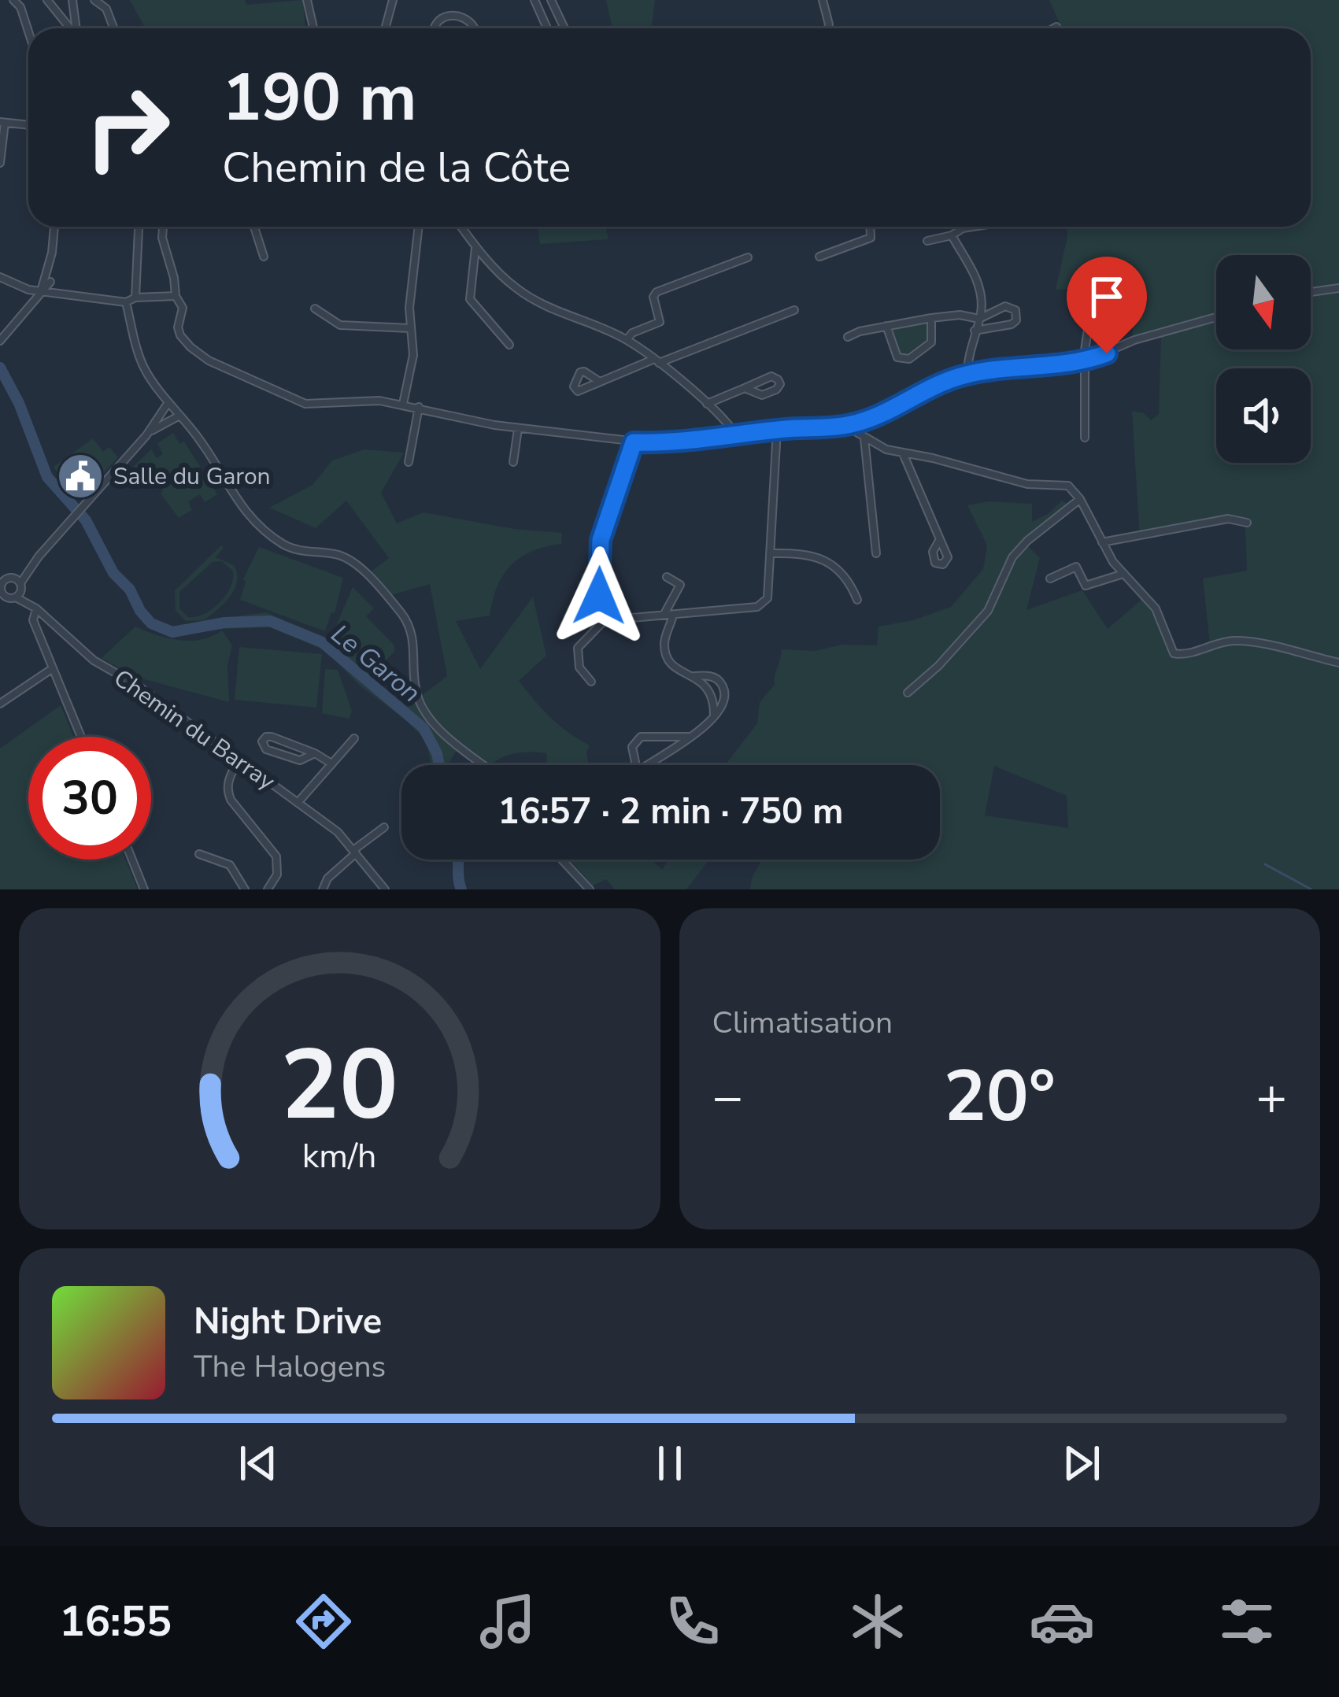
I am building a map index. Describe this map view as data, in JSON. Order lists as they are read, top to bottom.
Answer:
{
  "streets": {
    "street": ["Chemin du Barray"]
  },
  "water": ["Le Garon"],
  "places": {
    "public building": ["Salle du Garon"]
  },
  "north": "bottom",
  "page": {
    "turn": ["190 m", "Chemin de la Côte"],
    "limit": "30",
    "trip": "16:57 · 2 min · 750 m",
    "tile": "Climatisation",
    "heat": ["−", "20°", "+"],
    "song": ["Night Drive", "The Halogens"],
    "tabs": "16:55",
    "gauge": ["20", "km/h"]
  }
}
